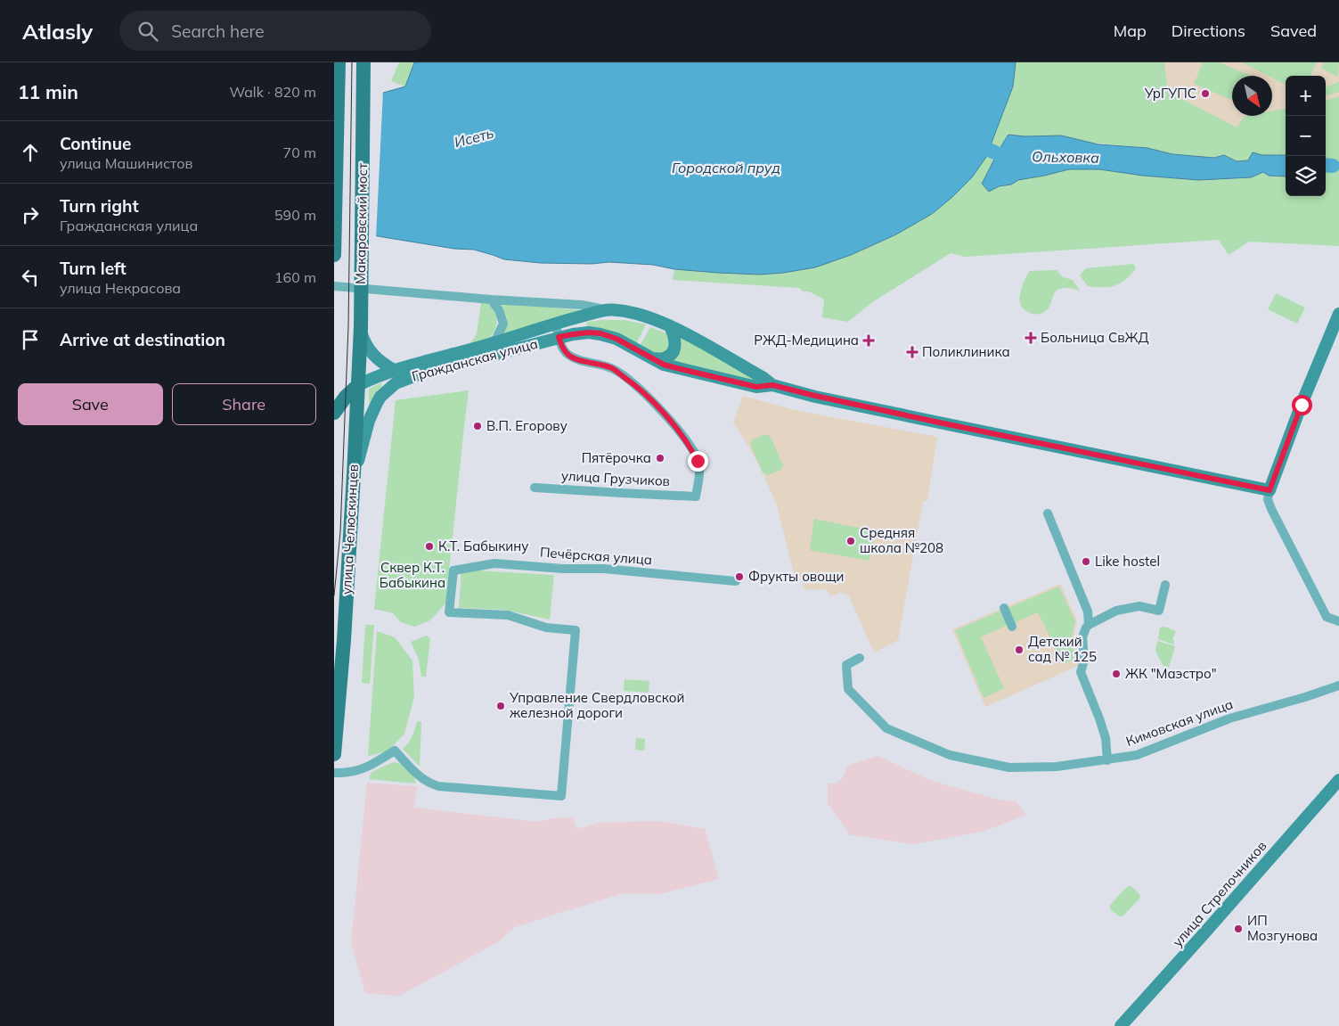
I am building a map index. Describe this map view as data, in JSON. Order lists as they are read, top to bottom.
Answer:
{
  "streets": {
    "main road": ["Макаровский мост", "Гражданская улица", "улица Челюскинцев"],
    "street": [
      "улица Грузчиков",
      "Печёрская улица",
      "Кимовская улица",
      "улица Стрелочников"
    ]
  },
  "crossings": [
    ["Макаровский мост", "Гражданская улица"],
    ["Макаровский мост", "улица Челюскинцев"],
    ["Гражданская улица", "улица Грузчиков"],
    ["Гражданская улица", "улица Челюскинцев"]
  ],
  "water": ["Исеть", "Ольховка", "Городской пруд"],
  "parks": ["Сквер К.Т. Бабыкина"],
  "places": {
    "other": [
      "УрГУПС",
      "В.П. Егорову",
      "Пятёрочка",
      "Средняя школа №208",
      "К.Т. Бабыкину",
      "Like hostel",
      "Фрукты овощи",
      "Детский сад № 125",
      "ЖК \"Маэстро\"",
      "Управление Свердловской железной дороги",
      "ИП Мозгунова"
    ],
    "health": ["Больница СвЖД", "РЖД-Медицина", "Поликлиника"]
  },
  "north": "bottom right",
  "page": {
    "header": "Atlasly",
    "search": "Search here",
    "nav": ["Map", "Directions", "Saved"],
    "heading": ["11 min", "Walk · 820 m"],
    "map_buttons": ["+", "−"],
    "list": [
      ["Continue", "улица Машинистов", "70 m"],
      ["Turn right", "Гражданская улица", "590 m"],
      ["Turn left", "улица Некрасова", "160 m"],
      "Arrive at destination"
    ],
    "buttons": ["Save", "Share"]
  }
}
